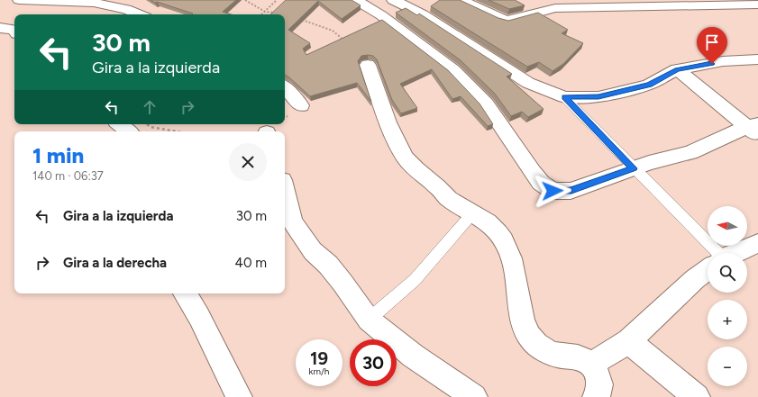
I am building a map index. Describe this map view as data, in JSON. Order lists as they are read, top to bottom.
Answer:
{
  "north": "left",
  "page": {
    "turn": ["30 m", "Gira a la izquierda"],
    "heading": ["1 min", "140 m · 06:37"],
    "list": [
      {
        "name": "Gira a la izquierda",
        "value": "30 m"
      },
      {
        "name": "Gira a la derecha",
        "value": "40 m"
      }
    ],
    "map_buttons": ["+", "−"],
    "speed": "19 km/h",
    "limit": "30"
  }
}
